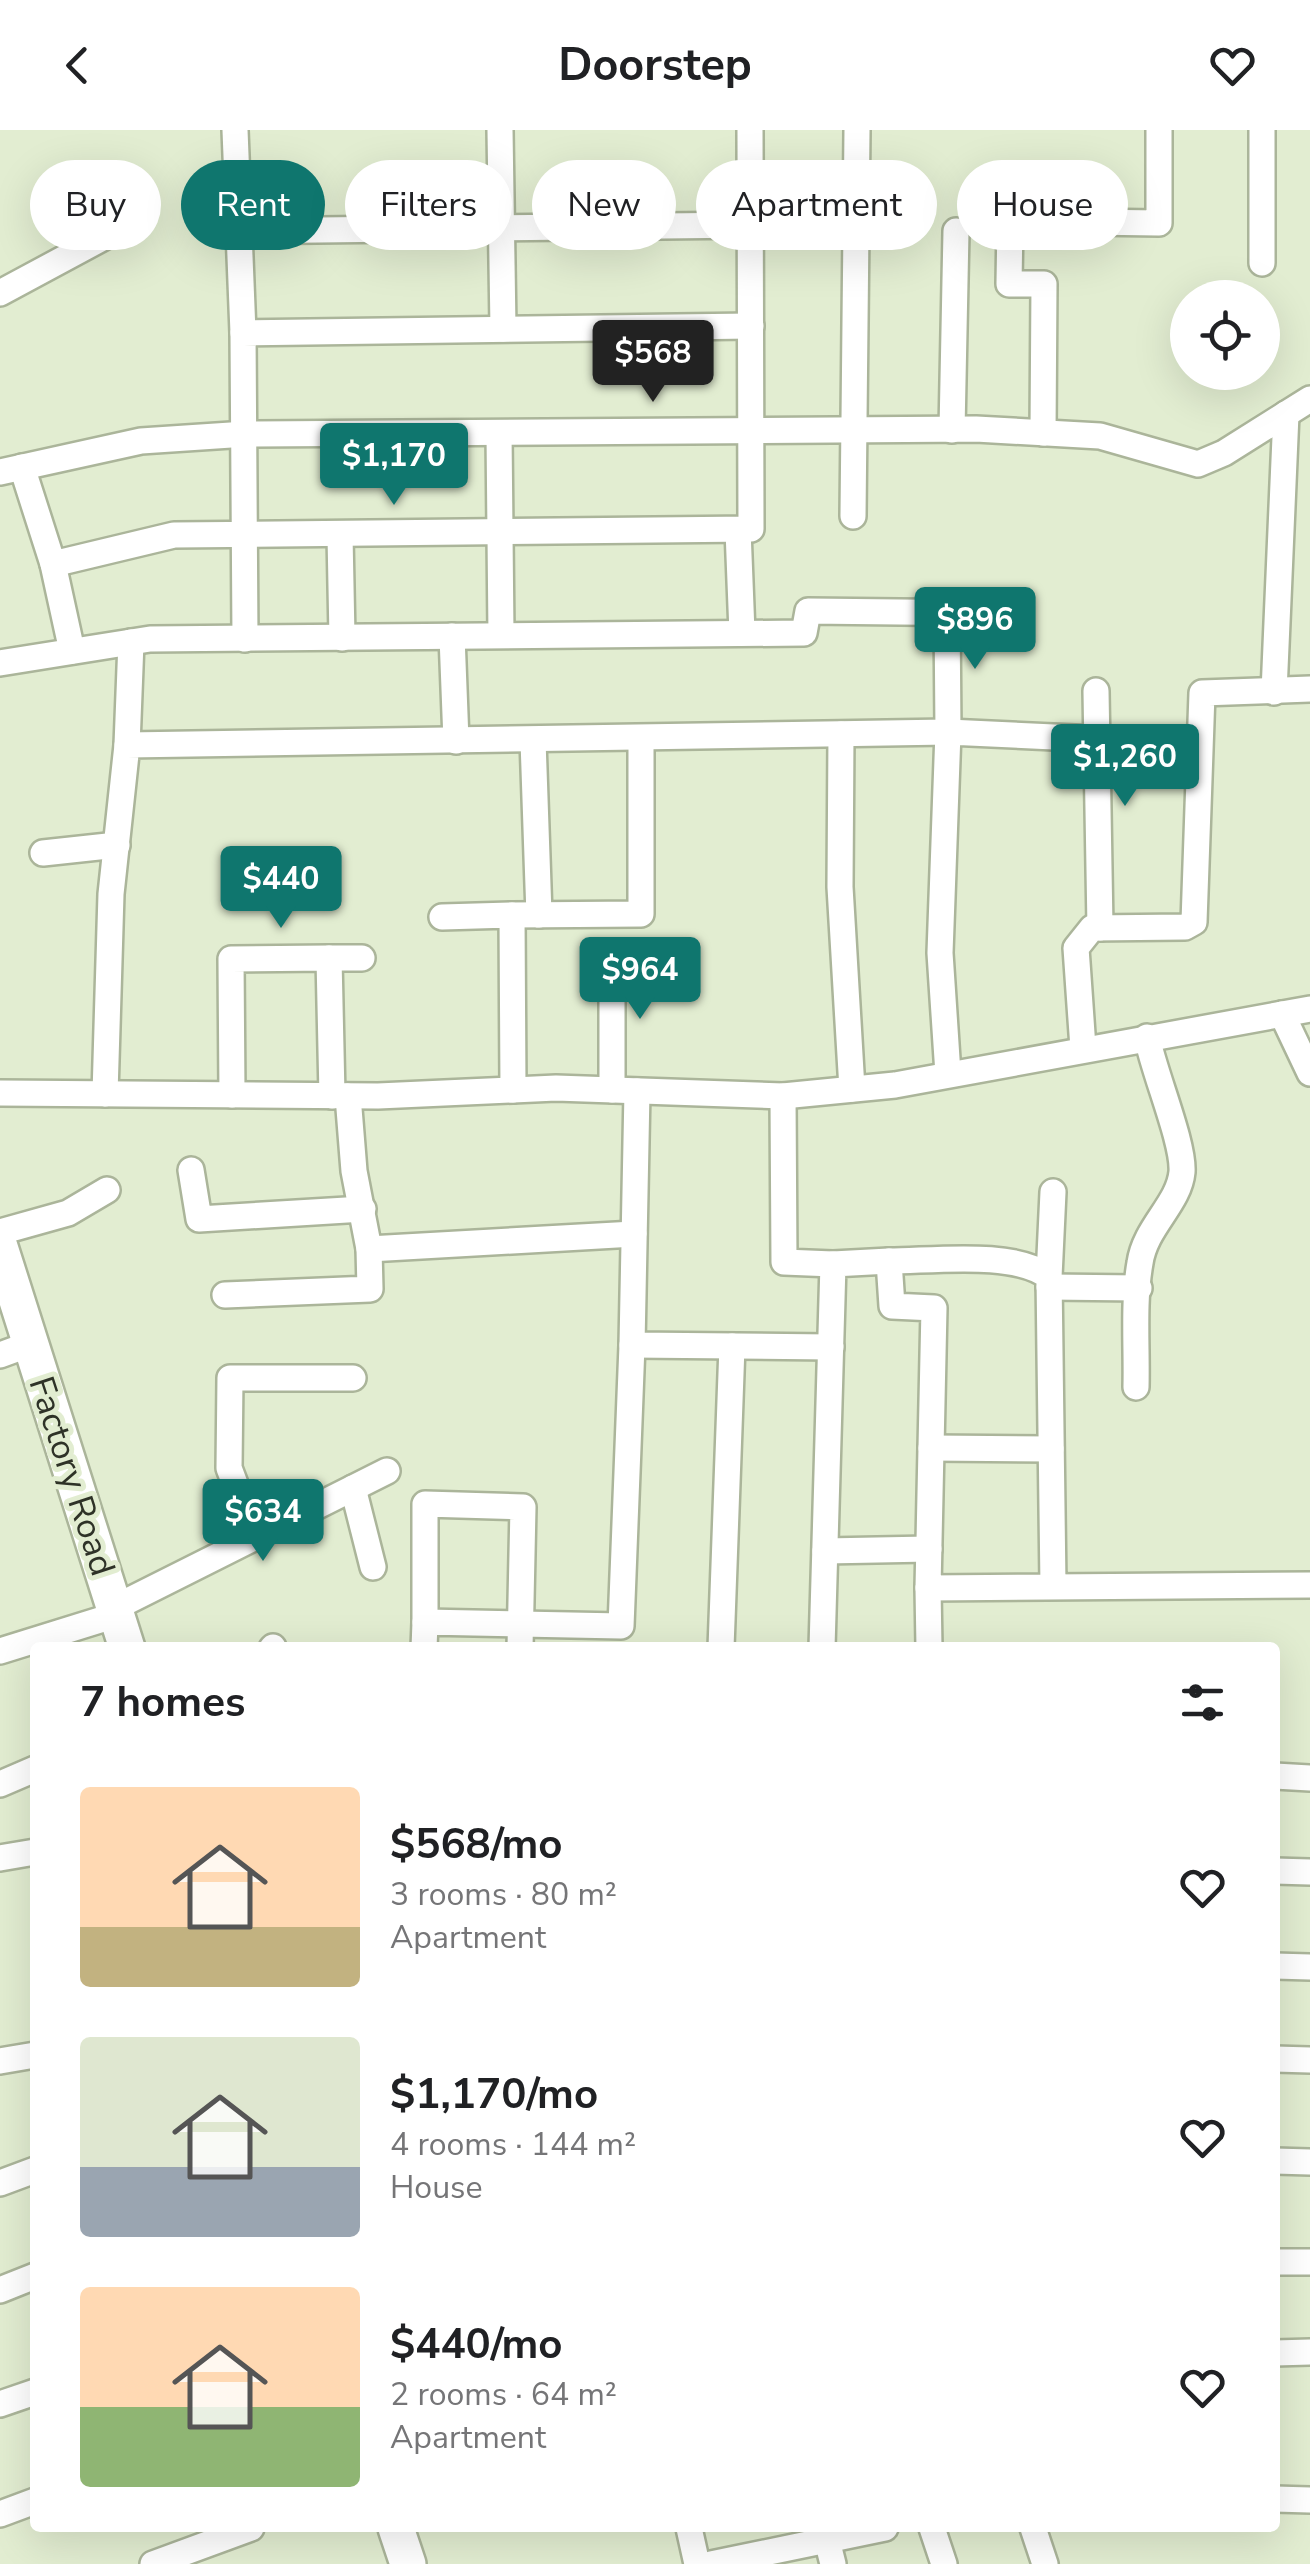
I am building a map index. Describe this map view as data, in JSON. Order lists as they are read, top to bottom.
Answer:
{
  "streets": {
    "main road": ["Factory Road"]
  },
  "page": {
    "header": "Doorstep",
    "chip": [
      "Buy",
      "Rent",
      "Filters",
      "New",
      "Apartment",
      "House"
    ],
    "price": [
      "$568",
      "$1,170",
      "$896",
      "$1,260",
      "$440",
      "$964",
      "$634"
    ],
    "heading": "7 homes",
    "list": [
      {
        "name": "$568/mo",
        "note": "3 rooms · 80 m² · Apartment"
      },
      {
        "name": "$1,170/mo",
        "note": "4 rooms · 144 m² · House"
      },
      {
        "name": "$440/mo",
        "note": "2 rooms · 64 m² · Apartment"
      }
    ]
  }
}
